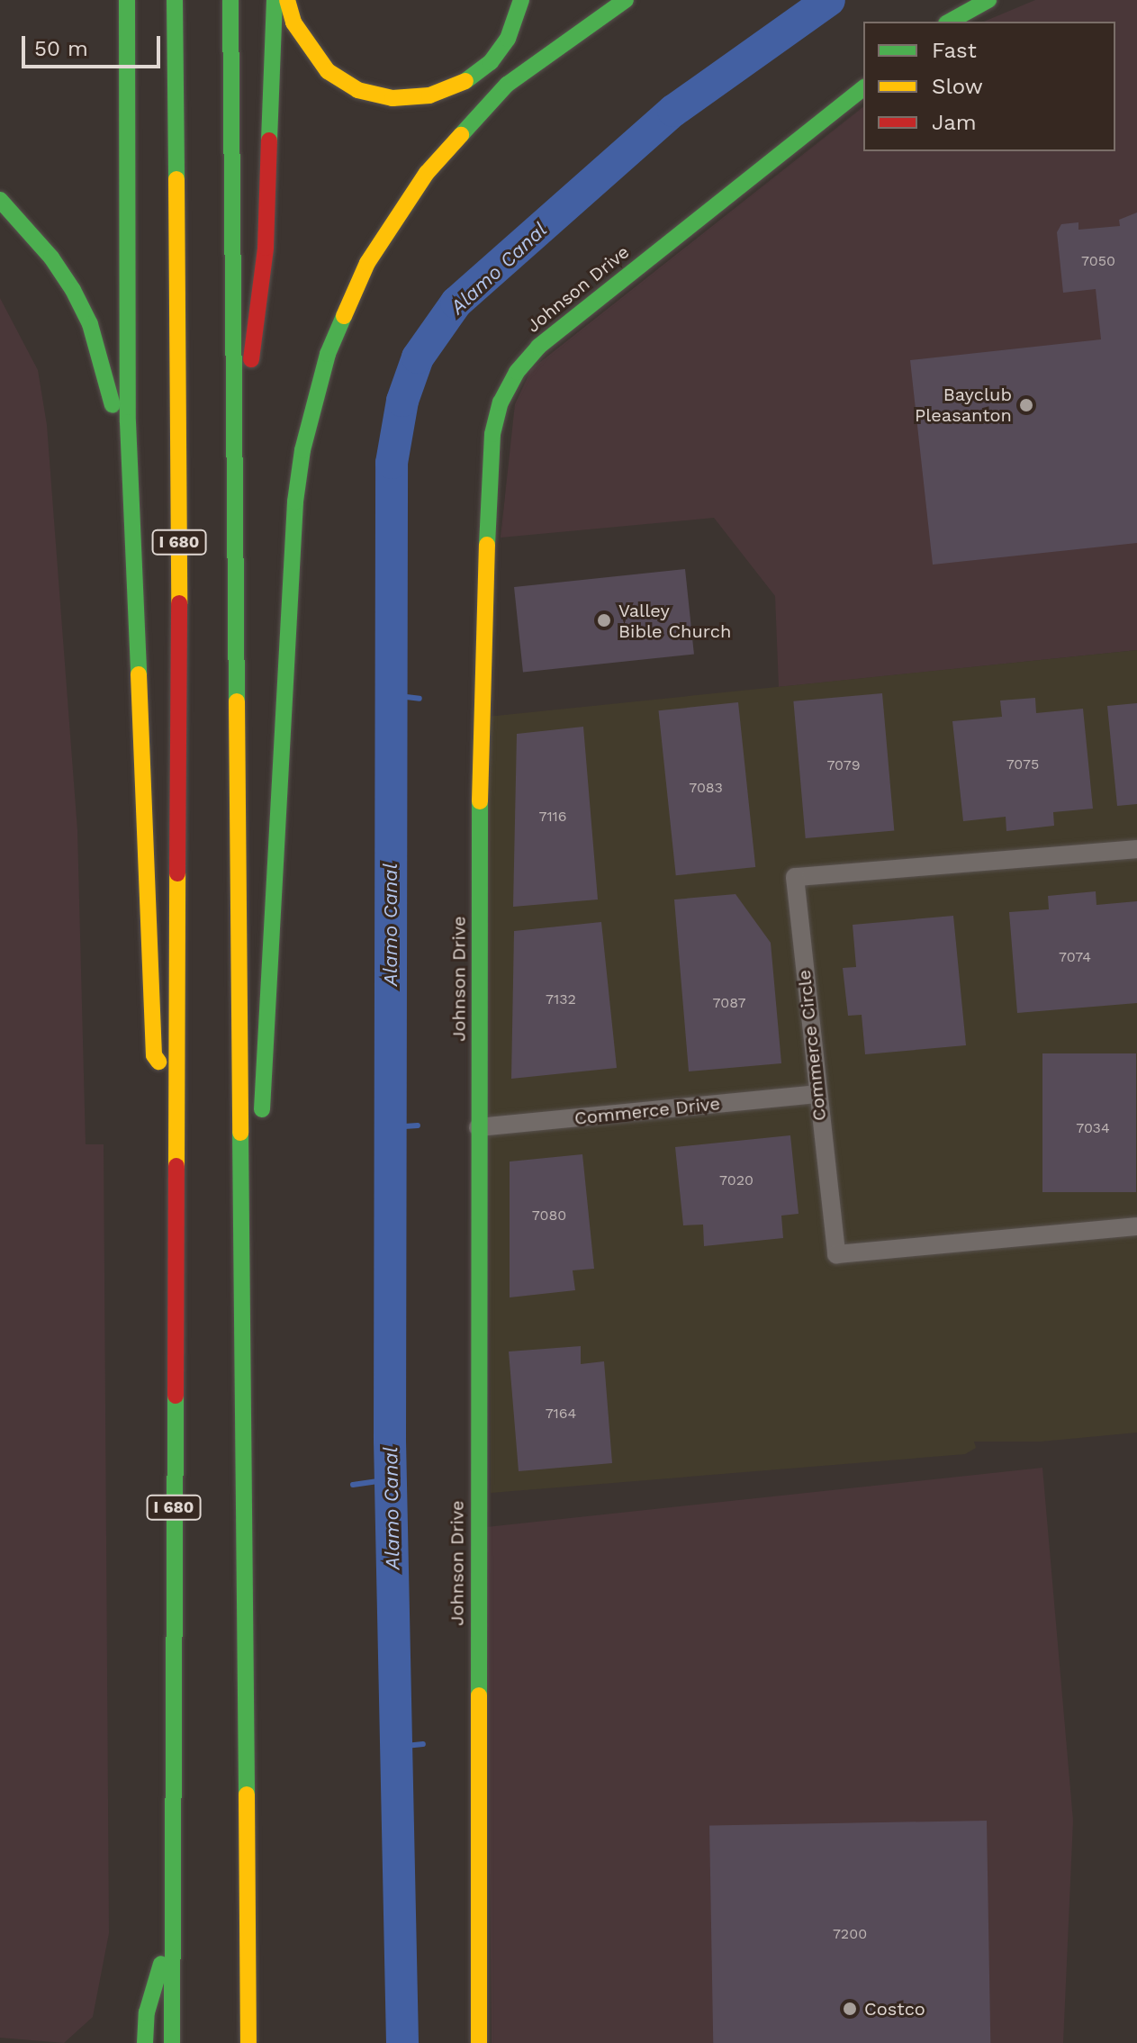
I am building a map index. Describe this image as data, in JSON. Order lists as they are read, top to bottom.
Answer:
{
  "streets": {
    "main road": ["Johnson Drive", "I 680"],
    "street": ["Commerce Circle", "Commerce Drive"]
  },
  "crossings": [
    ["Johnson Drive", "Commerce Drive"],
    ["Commerce Circle", "Commerce Drive"]
  ],
  "water": ["Alamo Canal"],
  "places": ["Bayclub Pleasanton", "Valley Bible Church", "Costco"],
  "house_numbers": [
    "7050",
    "7075",
    "7079",
    "7083",
    "7116",
    "7074",
    "7132",
    "7087",
    "7034",
    "7020",
    "7080",
    "7164",
    "7200"
  ],
  "legend": ["Fast", "Slow", "Jam"],
  "scale_bar": "50 m"
}
